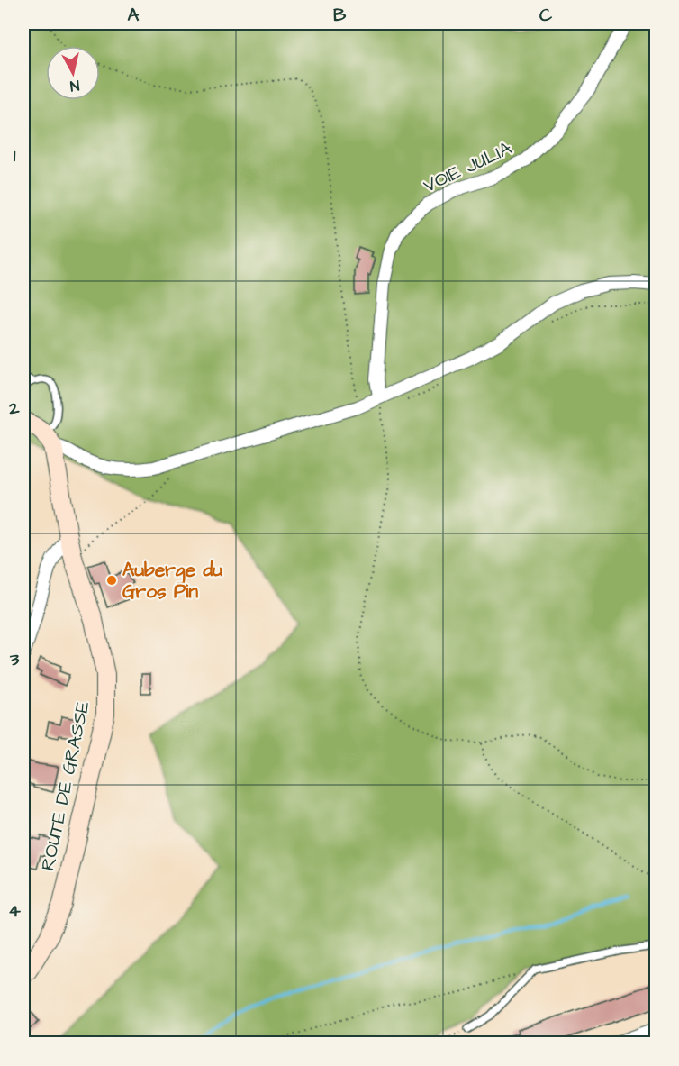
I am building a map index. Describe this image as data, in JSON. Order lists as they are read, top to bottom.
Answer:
{
  "streets": {
    "main road": ["ROUTE DE GRASSE"],
    "street": ["VOIE JULIA"]
  },
  "places": ["Auberge du Gros Pin"],
  "north": "bottom",
  "grid": {
    "columns": ["A", "B", "C"],
    "rows": [
      "1",
      "2",
      "3",
      "4"
    ]
  }
}
